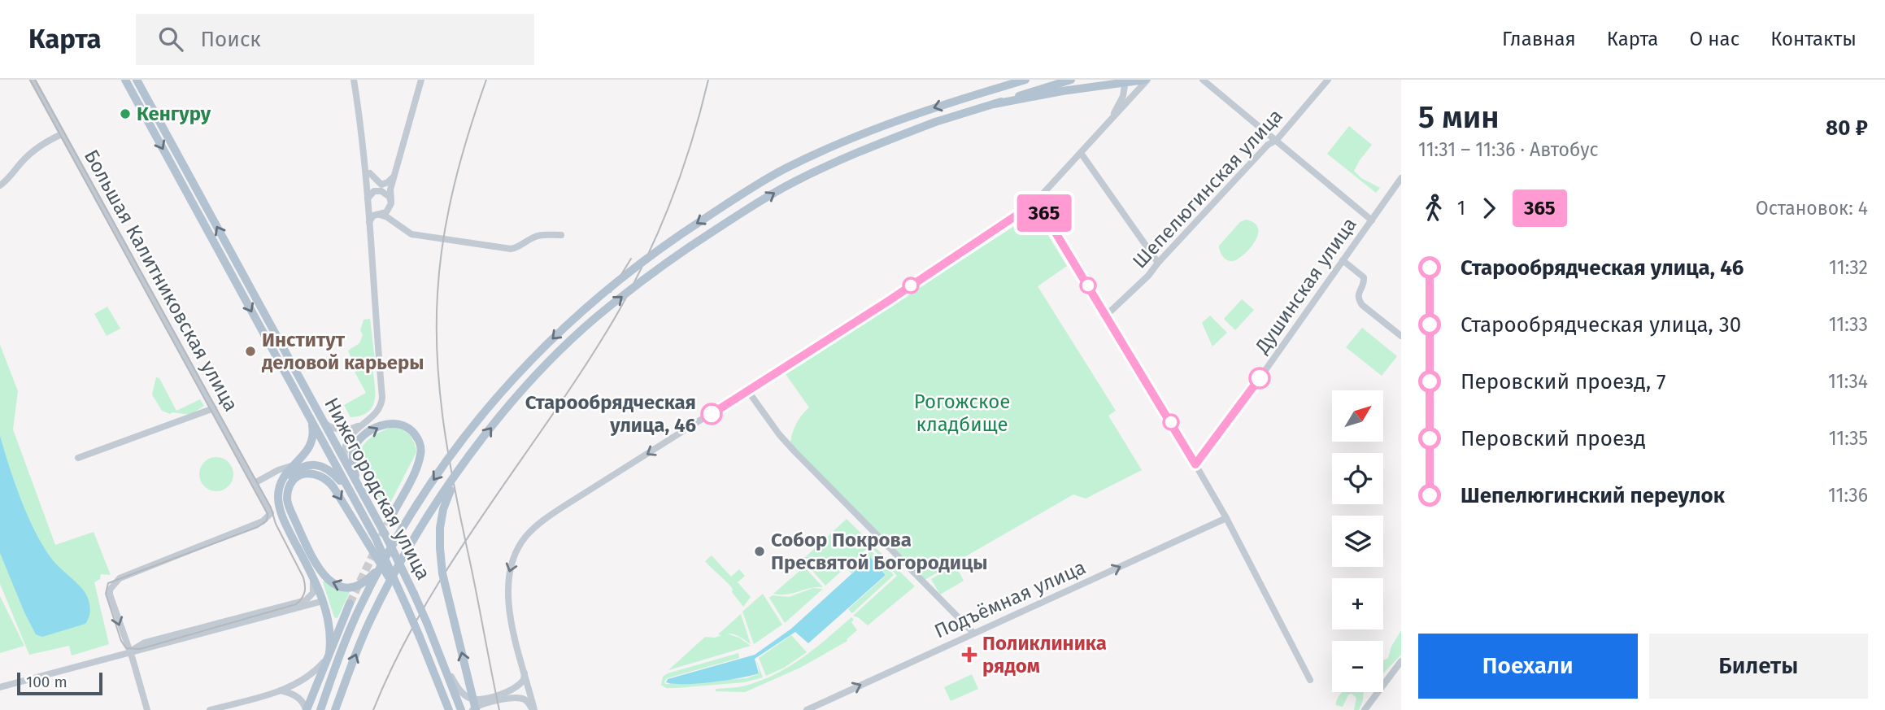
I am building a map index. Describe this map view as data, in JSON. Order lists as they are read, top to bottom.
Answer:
{
  "streets": {
    "main road": ["Нижегородская улица"],
    "street": [
      "Шепелюгинская улица",
      "Большая Калитниковская улица",
      "Душинская улица",
      "Подъёмная улица"
    ]
  },
  "one_way": ["Подъёмная улица"],
  "parks": ["Рогожское кладбище"],
  "places": {
    "other": [
      "Кенгуру",
      "Институт деловой карьеры",
      "Старообрядческая улица, 46",
      "Собор Покрова Пресвятой Богородицы"
    ],
    "health": ["Поликлиника рядом"]
  },
  "lines": ["bus line 365"],
  "scale_bar": "100 m",
  "north": "top right",
  "page": {
    "header": "Карта",
    "search": "Поиск",
    "nav": [
      "Главная",
      "Карта",
      "О нас",
      "Контакты"
    ],
    "on_map": "365",
    "heading": ["5 мин", "11:31 – 11:36 · Автобус", "80 ₽"],
    "legs": ["1", "365", "Остановок: 4"],
    "list": [
      {
        "name": "Старообрядческая улица, 46",
        "value": "11:32"
      },
      {
        "name": "Старообрядческая улица, 30",
        "value": "11:33"
      },
      {
        "name": "Перовский проезд, 7",
        "value": "11:34"
      },
      {
        "name": "Перовский проезд",
        "value": "11:35"
      },
      {
        "name": "Шепелюгинский переулок",
        "value": "11:36"
      }
    ],
    "map_buttons": ["+", "−"],
    "buttons": ["Поехали", "Билеты"],
    "scale": "100 m"
  }
}
